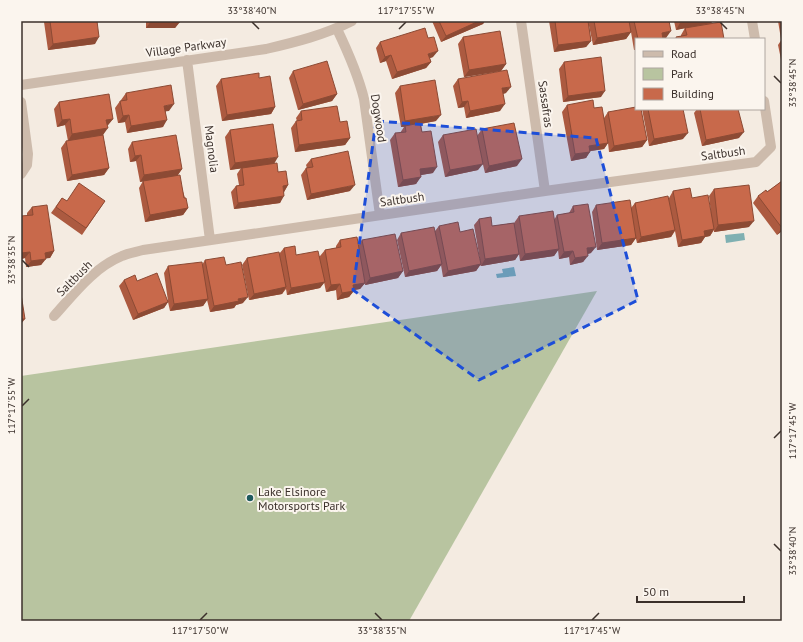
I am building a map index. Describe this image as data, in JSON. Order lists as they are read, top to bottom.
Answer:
{
  "streets": {
    "street": [
      "Village Parkway",
      "Sassafras",
      "Dogwood",
      "Magnolia",
      "Saltbush"
    ]
  },
  "crossings": [
    ["Village Parkway", "Dogwood"],
    ["Village Parkway", "Magnolia"],
    ["Sassafras", "Saltbush"],
    ["Dogwood", "Saltbush"],
    ["Magnolia", "Saltbush"]
  ],
  "places": ["Lake Elsinore Motorsports Park"],
  "legend": ["Road", "Park", "Building"],
  "scale_bar": "50 m",
  "coordinates": [
    "33°38'40\"N",
    "117°17'55\"W",
    "33°38'45\"N",
    "33°38'35\"N",
    "117°17'45\"W",
    "117°17'50\"W"
  ]
}
